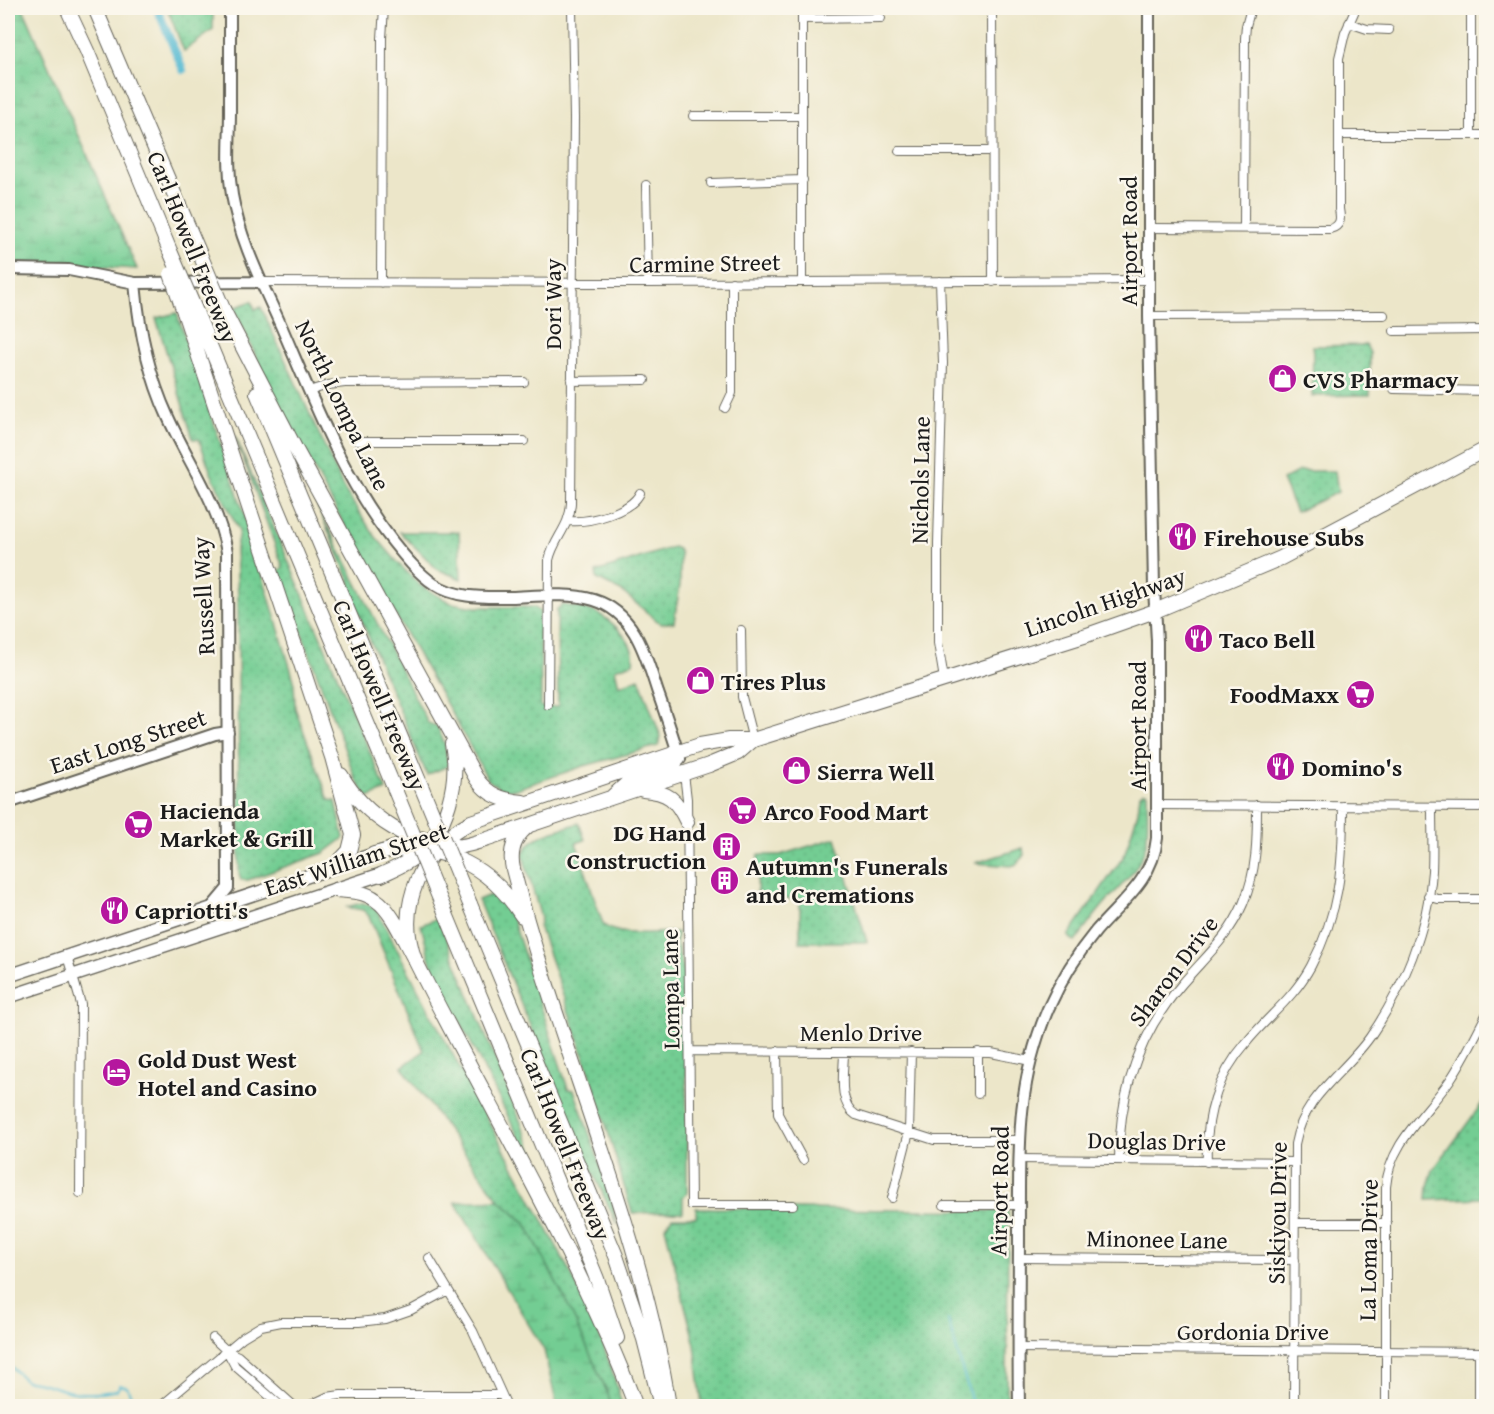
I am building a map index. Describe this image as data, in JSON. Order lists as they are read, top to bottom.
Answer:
{
  "streets": {
    "highway": ["Carl Howell Freeway", "Lincoln Highway", "East William Street"],
    "street": [
      "Airport Road",
      "Carmine Street",
      "Dori Way",
      "North Lompa Lane",
      "Nichols Lane",
      "Russell Way",
      "East Long Street",
      "Sharon Drive",
      "Lompa Lane",
      "Menlo Drive",
      "Douglas Drive",
      "Siskiyou Drive",
      "Minonee Lane",
      "La Loma Drive",
      "Gordonia Drive"
    ]
  },
  "crossings": [
    ["Airport Road", "Carmine Street"],
    ["Airport Road", "Lincoln Highway"],
    ["Airport Road", "Menlo Drive"],
    ["Airport Road", "Douglas Drive"],
    ["Airport Road", "Minonee Lane"],
    ["Airport Road", "Gordonia Drive"],
    ["Carmine Street", "Dori Way"],
    ["Carmine Street", "North Lompa Lane"],
    ["Carmine Street", "Nichols Lane"],
    ["Dori Way", "North Lompa Lane"],
    ["North Lompa Lane", "Lincoln Highway"],
    ["North Lompa Lane", "East William Street"],
    ["North Lompa Lane", "Lompa Lane"],
    ["Nichols Lane", "Lincoln Highway"],
    ["Russell Way", "East Long Street"],
    ["Lincoln Highway", "East William Street"],
    ["Lincoln Highway", "Lompa Lane"],
    ["East William Street", "Lompa Lane"],
    ["Sharon Drive", "Douglas Drive"],
    ["Lompa Lane", "Menlo Drive"],
    ["Douglas Drive", "Siskiyou Drive"],
    ["Siskiyou Drive", "Minonee Lane"],
    ["Siskiyou Drive", "Gordonia Drive"],
    ["La Loma Drive", "Gordonia Drive"]
  ],
  "places": {
    "shop": ["CVS Pharmacy", "Tires Plus", "Sierra Well"],
    "restaurant": [
      "Firehouse Subs",
      "Taco Bell",
      "Domino's",
      "Capriotti's"
    ],
    "supermarket": ["FoodMaxx", "Arco Food Mart", "Hacienda Market & Grill"],
    "building": ["DG Hand Construction", "Autumn's Funerals and Cremations"],
    "hotel": ["Gold Dust West Hotel and Casino"]
  }
}
